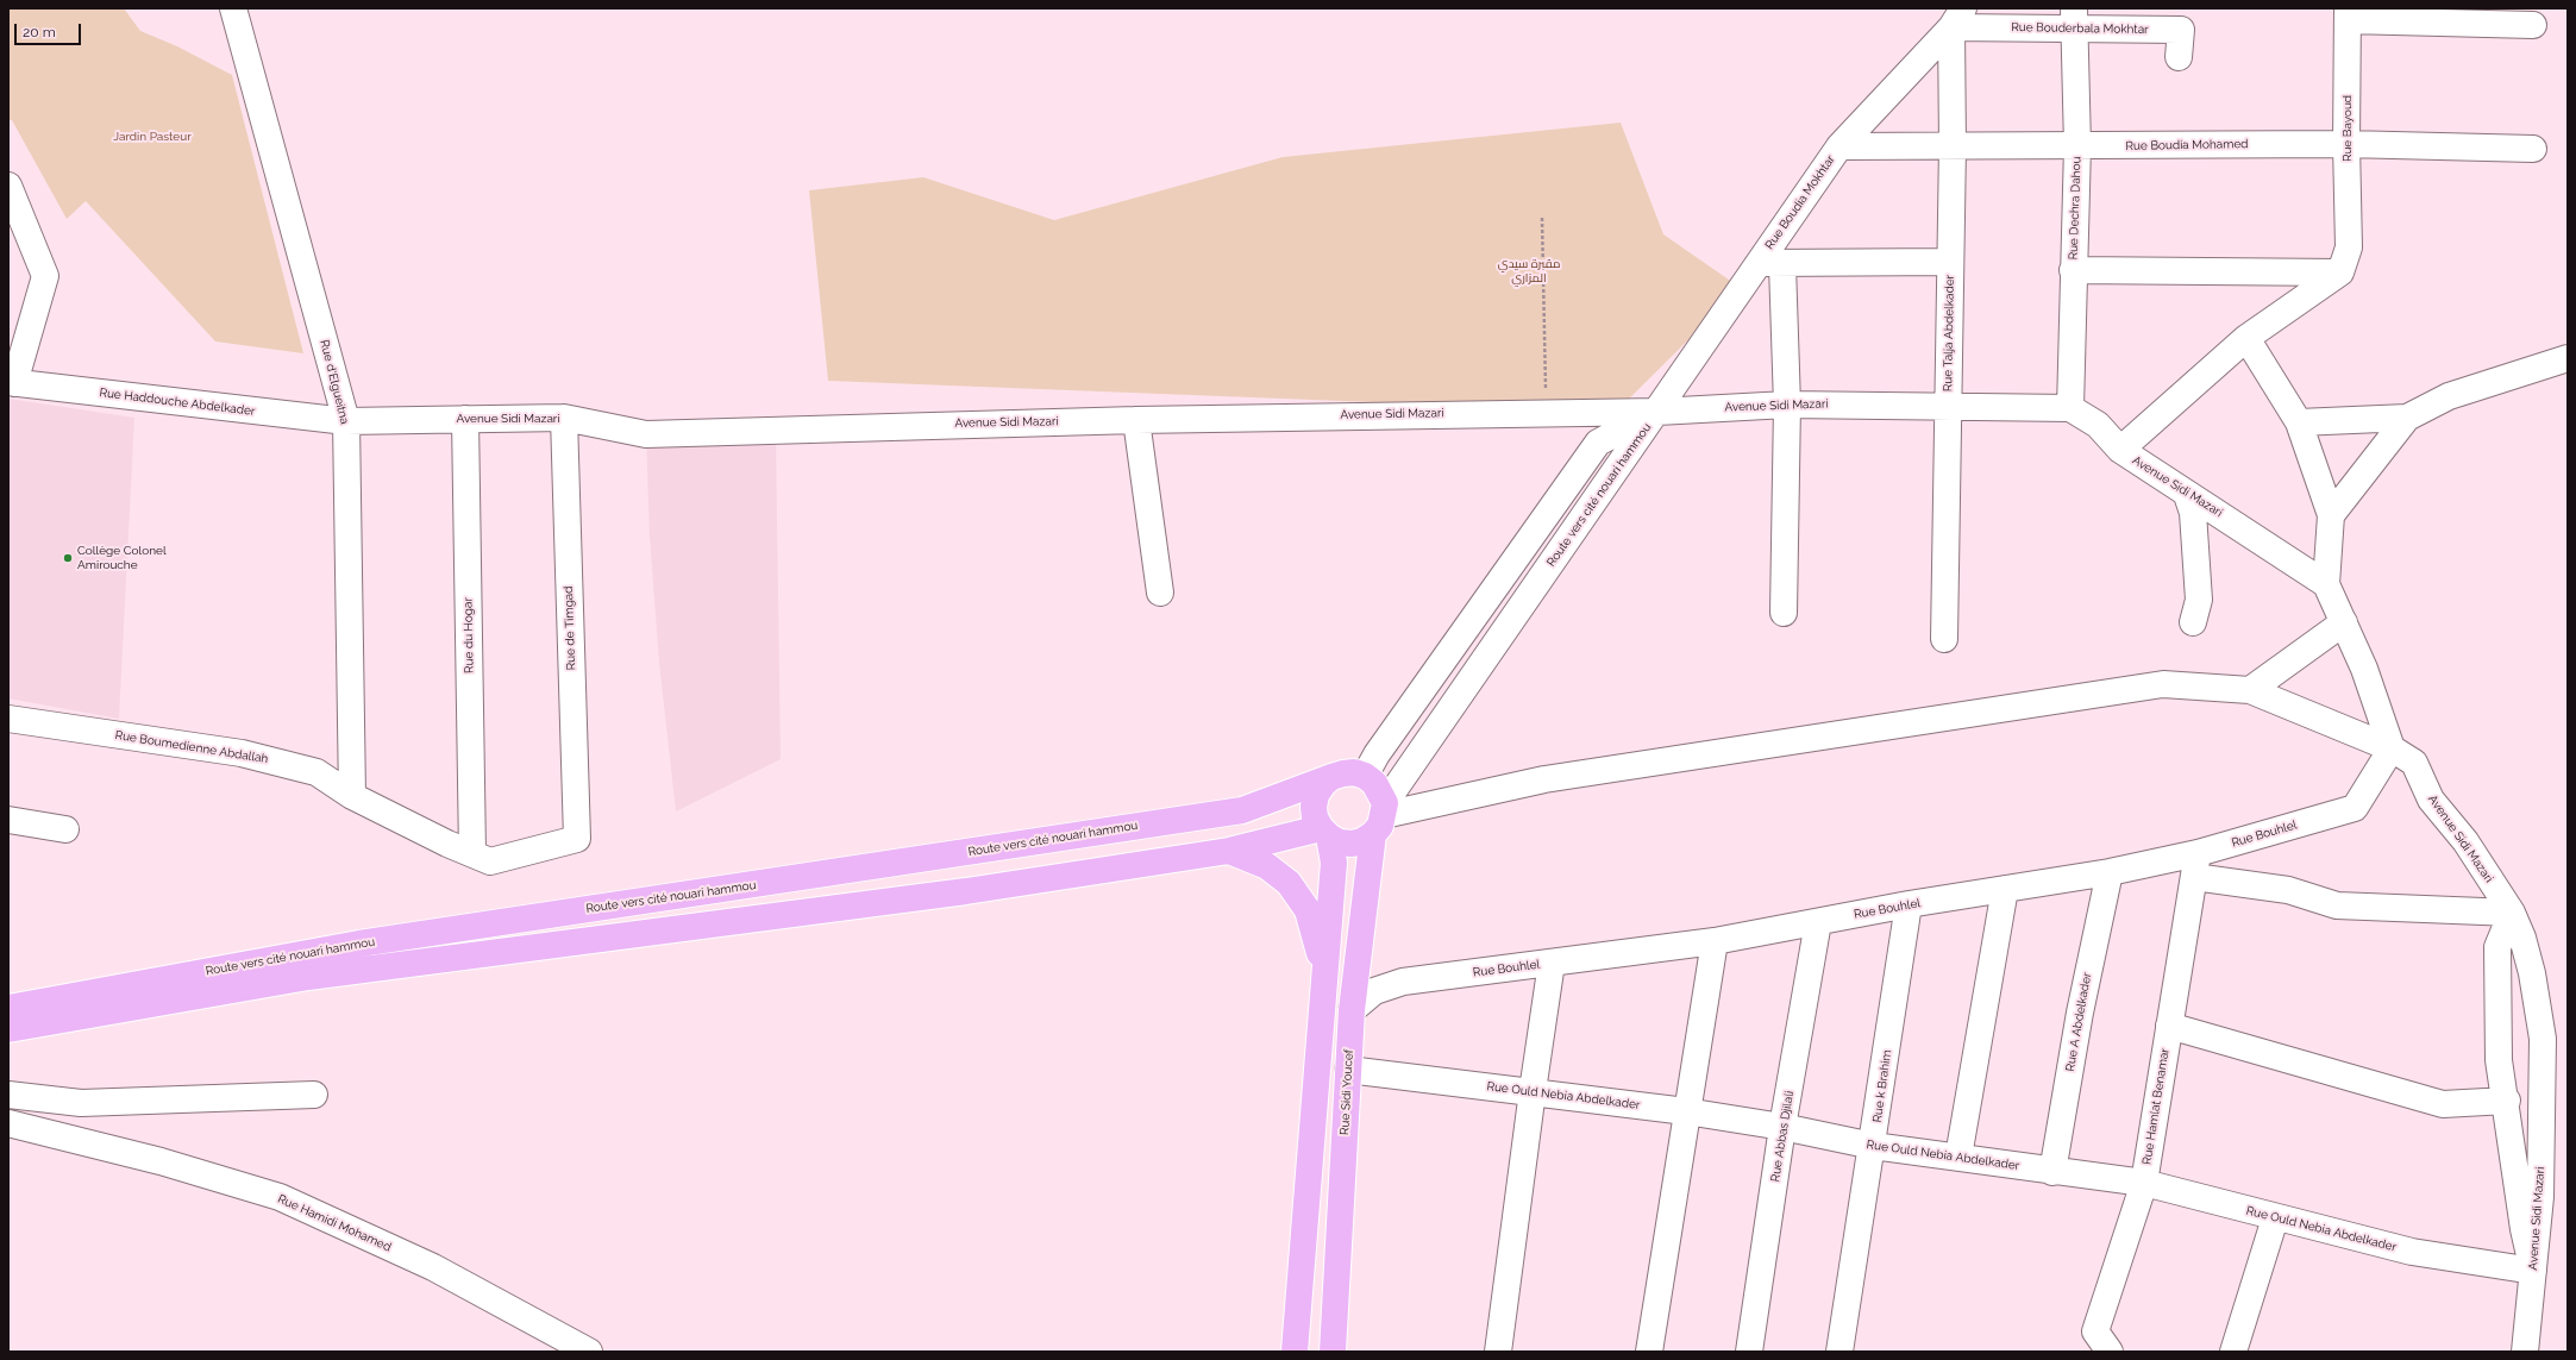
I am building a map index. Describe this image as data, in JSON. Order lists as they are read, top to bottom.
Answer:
{
  "streets": {
    "main road": ["Route vers cité nouari hammou", "Rue Sidi Youcef"],
    "street": [
      "Rue Bouderbala Mokhtar",
      "Rue Bayoud",
      "Rue Boudia Mohamed",
      "Rue Boudia Mokhtar",
      "Rue Dechra Dahou",
      "Rue Talja Abdelkader",
      "Rue d'Elgueitna",
      "Rue Haddouche Abdelkader",
      "Avenue Sidi Mazari",
      "Rue de Timgad",
      "Rue du Hogar",
      "Rue Boumedienne Abdallah",
      "Rue Bouhlel",
      "Rue A Abdelkader",
      "Rue k Brahim",
      "Rue Ould Nebia Abdelkader",
      "Rue Hamlat Benamar",
      "Rue Abbas Djilali",
      "Rue Hamidi Mohamed"
    ]
  },
  "crossings": [
    ["Rue Bouderbala Mokhtar", "Rue Boudia Mokhtar"],
    ["Rue Bouderbala Mokhtar", "Rue Dechra Dahou"],
    ["Rue Bouderbala Mokhtar", "Rue Talja Abdelkader"],
    ["Rue Bayoud", "Rue Boudia Mohamed"],
    ["Rue Boudia Mohamed", "Rue Boudia Mokhtar"],
    ["Rue Boudia Mohamed", "Rue Dechra Dahou"],
    ["Rue Boudia Mohamed", "Rue Talja Abdelkader"],
    ["Rue Boudia Mokhtar", "Rue Talja Abdelkader"],
    ["Rue Boudia Mokhtar", "Avenue Sidi Mazari"],
    ["Rue Boudia Mokhtar", "Route vers cité nouari hammou"],
    ["Rue Dechra Dahou", "Avenue Sidi Mazari"],
    ["Rue Talja Abdelkader", "Avenue Sidi Mazari"],
    ["Rue d'Elgueitna", "Rue Haddouche Abdelkader"],
    ["Rue d'Elgueitna", "Avenue Sidi Mazari"],
    ["Rue d'Elgueitna", "Rue Boumedienne Abdallah"],
    ["Rue Haddouche Abdelkader", "Avenue Sidi Mazari"],
    ["Avenue Sidi Mazari", "Route vers cité nouari hammou"],
    ["Avenue Sidi Mazari", "Rue de Timgad"],
    ["Avenue Sidi Mazari", "Rue du Hogar"],
    ["Avenue Sidi Mazari", "Rue Bouhlel"],
    ["Avenue Sidi Mazari", "Rue Sidi Youcef"],
    ["Avenue Sidi Mazari", "Rue Ould Nebia Abdelkader"],
    ["Route vers cité nouari hammou", "Rue Sidi Youcef"],
    ["Rue de Timgad", "Rue Boumedienne Abdallah"],
    ["Rue du Hogar", "Rue Boumedienne Abdallah"],
    ["Rue Bouhlel", "Rue A Abdelkader"],
    ["Rue Bouhlel", "Rue k Brahim"],
    ["Rue Bouhlel", "Rue Sidi Youcef"],
    ["Rue Bouhlel", "Rue Hamlat Benamar"],
    ["Rue Bouhlel", "Rue Abbas Djilali"],
    ["Rue A Abdelkader", "Rue Ould Nebia Abdelkader"],
    ["Rue k Brahim", "Rue Ould Nebia Abdelkader"],
    ["Rue Sidi Youcef", "Rue Ould Nebia Abdelkader"],
    ["Rue Ould Nebia Abdelkader", "Rue Hamlat Benamar"],
    ["Rue Ould Nebia Abdelkader", "Rue Abbas Djilali"]
  ],
  "parks": ["Jardin Pasteur", "مقبرة سيدي المزاري"],
  "places": ["Collège Colonel Amirouche"],
  "scale_bar": "20 m"
}
